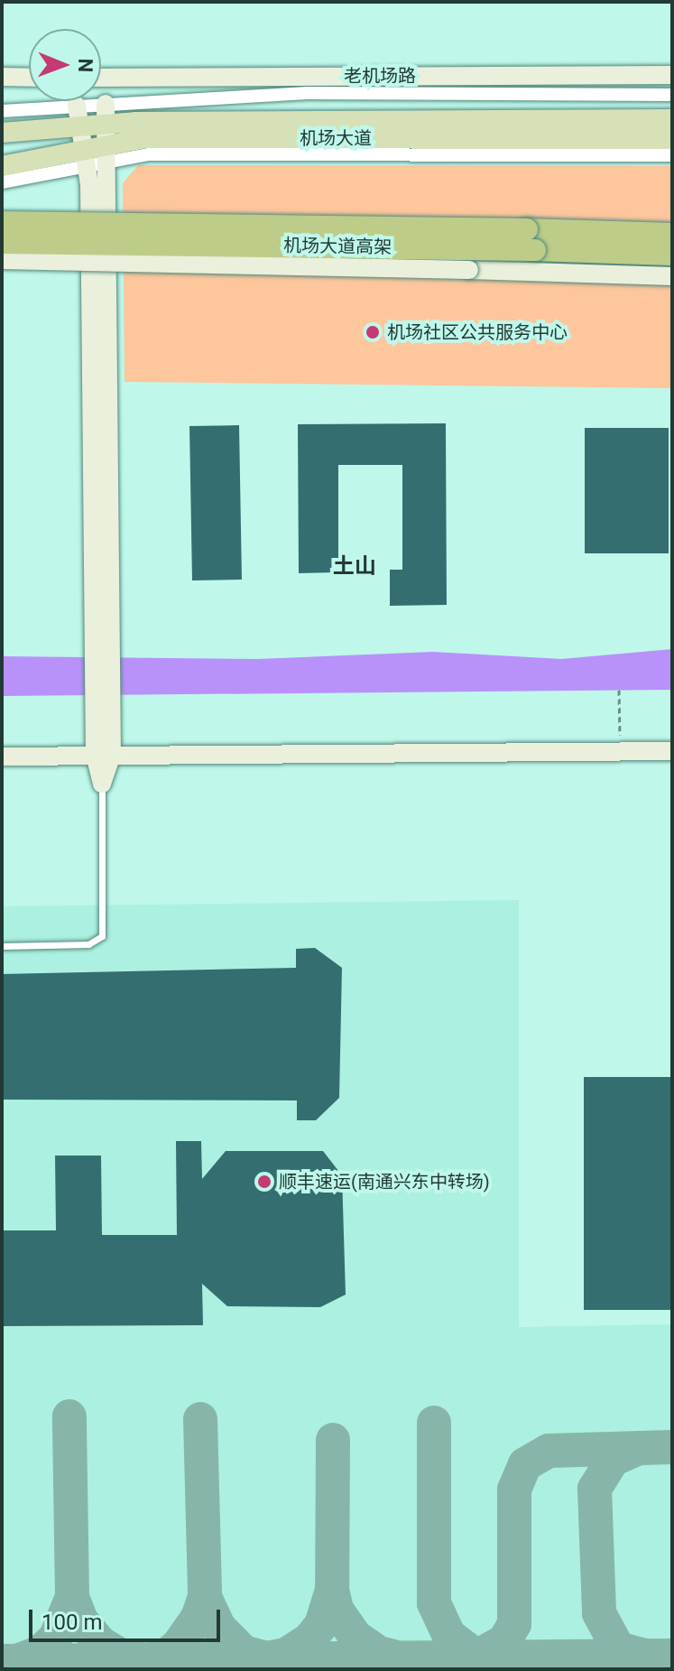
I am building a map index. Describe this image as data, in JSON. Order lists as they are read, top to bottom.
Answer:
{
  "streets": {
    "highway": ["机场大道高架"],
    "main road": ["机场大道"],
    "street": ["老机场路"]
  },
  "districts": ["土山"],
  "places": ["机场社区公共服务中心", "顺丰速运(南通兴东中转场)"],
  "scale_bar": "100 m",
  "north": "right"
}
